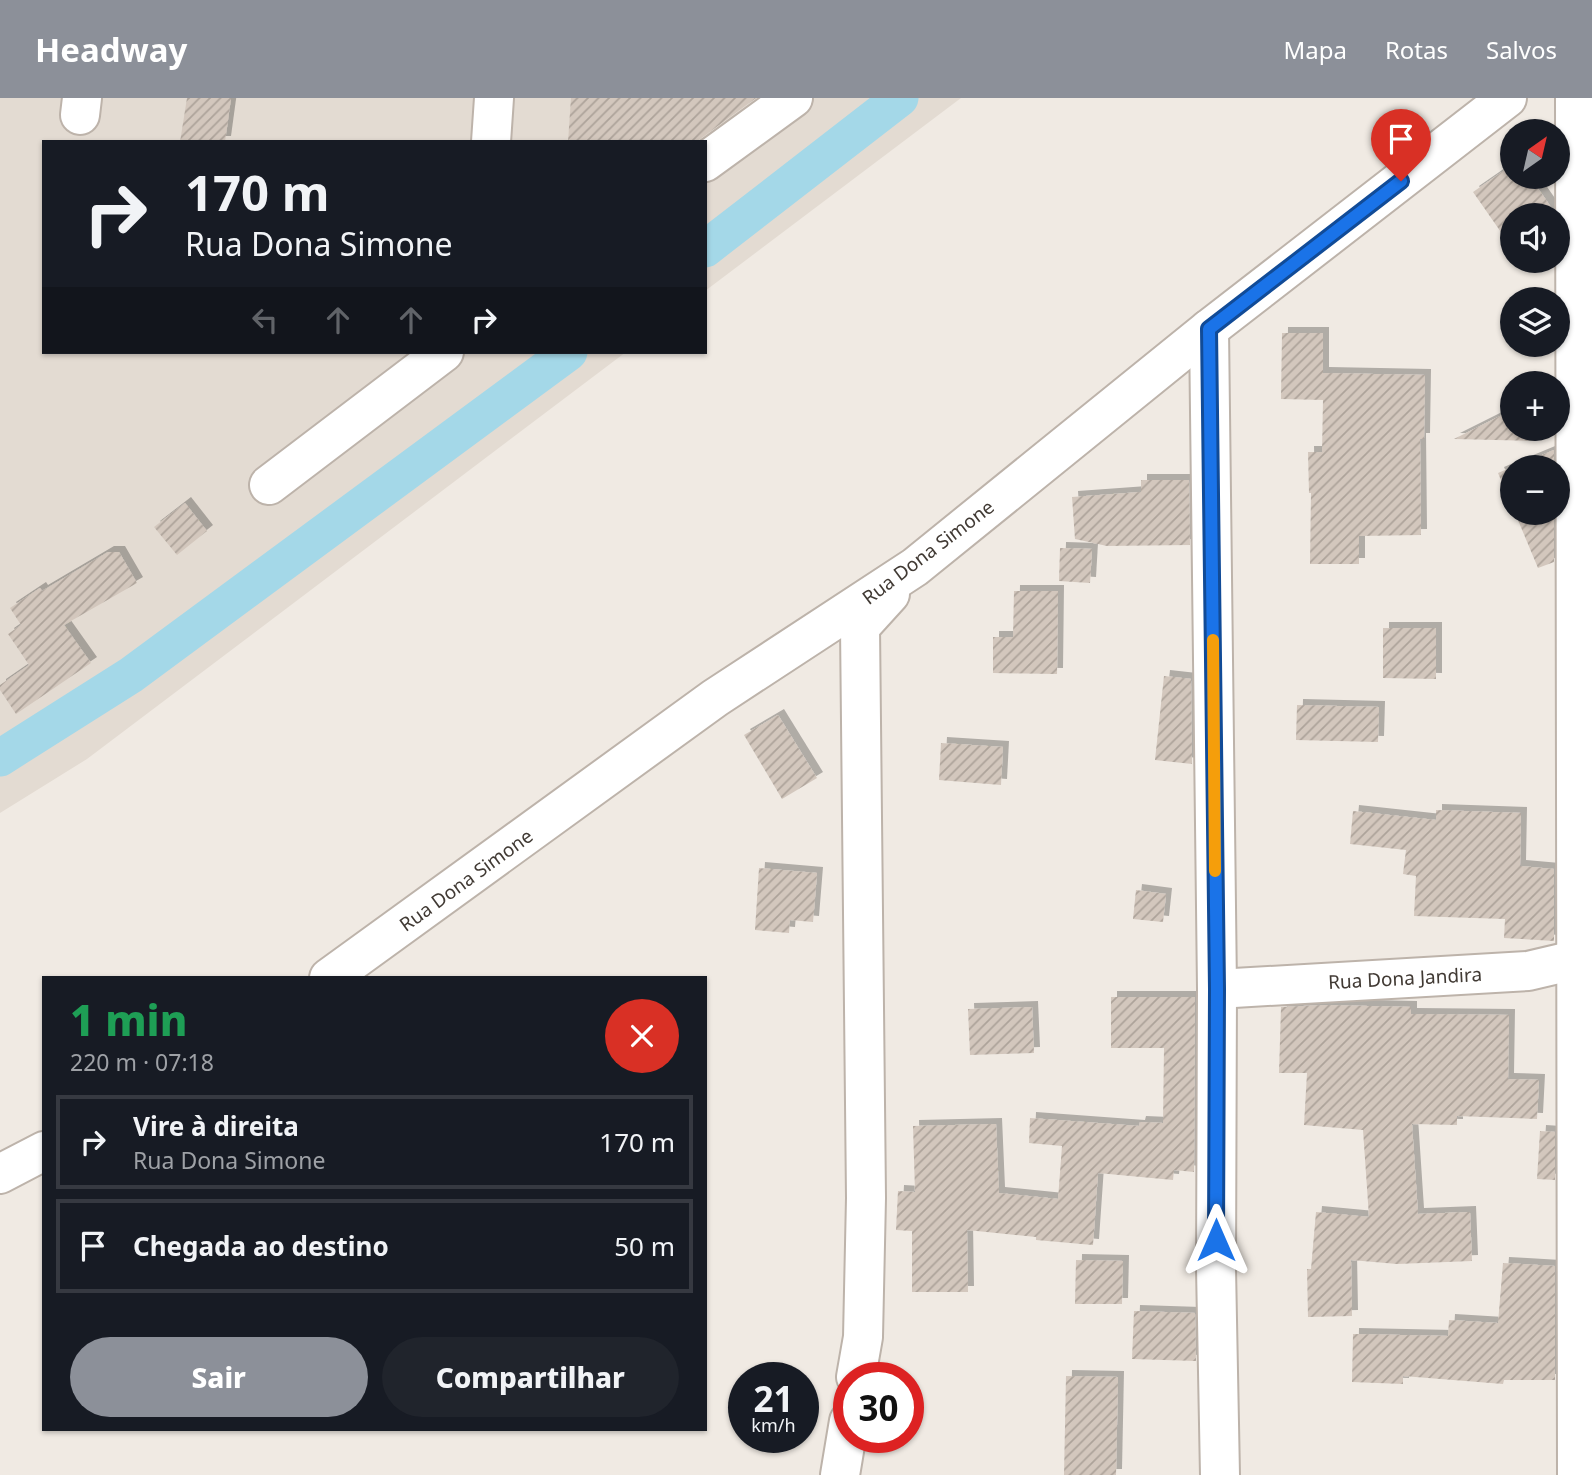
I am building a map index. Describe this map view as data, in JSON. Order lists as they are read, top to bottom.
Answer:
{
  "streets": {
    "street": ["Rua Dona Simone", "Rua Dona Jandira"]
  },
  "north": "top right",
  "page": {
    "header": "Headway",
    "nav": ["Mapa", "Rotas", "Salvos"],
    "map_buttons": ["+", "−"],
    "turn": ["170 m", "Rua Dona Simone"],
    "heading": ["1 min", "220 m · 07:18"],
    "list": [
      {
        "name": "Vire à direita",
        "note": "Rua Dona Simone",
        "value": "170 m"
      },
      {
        "name": "Chegada ao destino",
        "value": "50 m"
      }
    ],
    "buttons": ["Sair", "Compartilhar"],
    "speed": "21 km/h",
    "limit": "30"
  }
}
